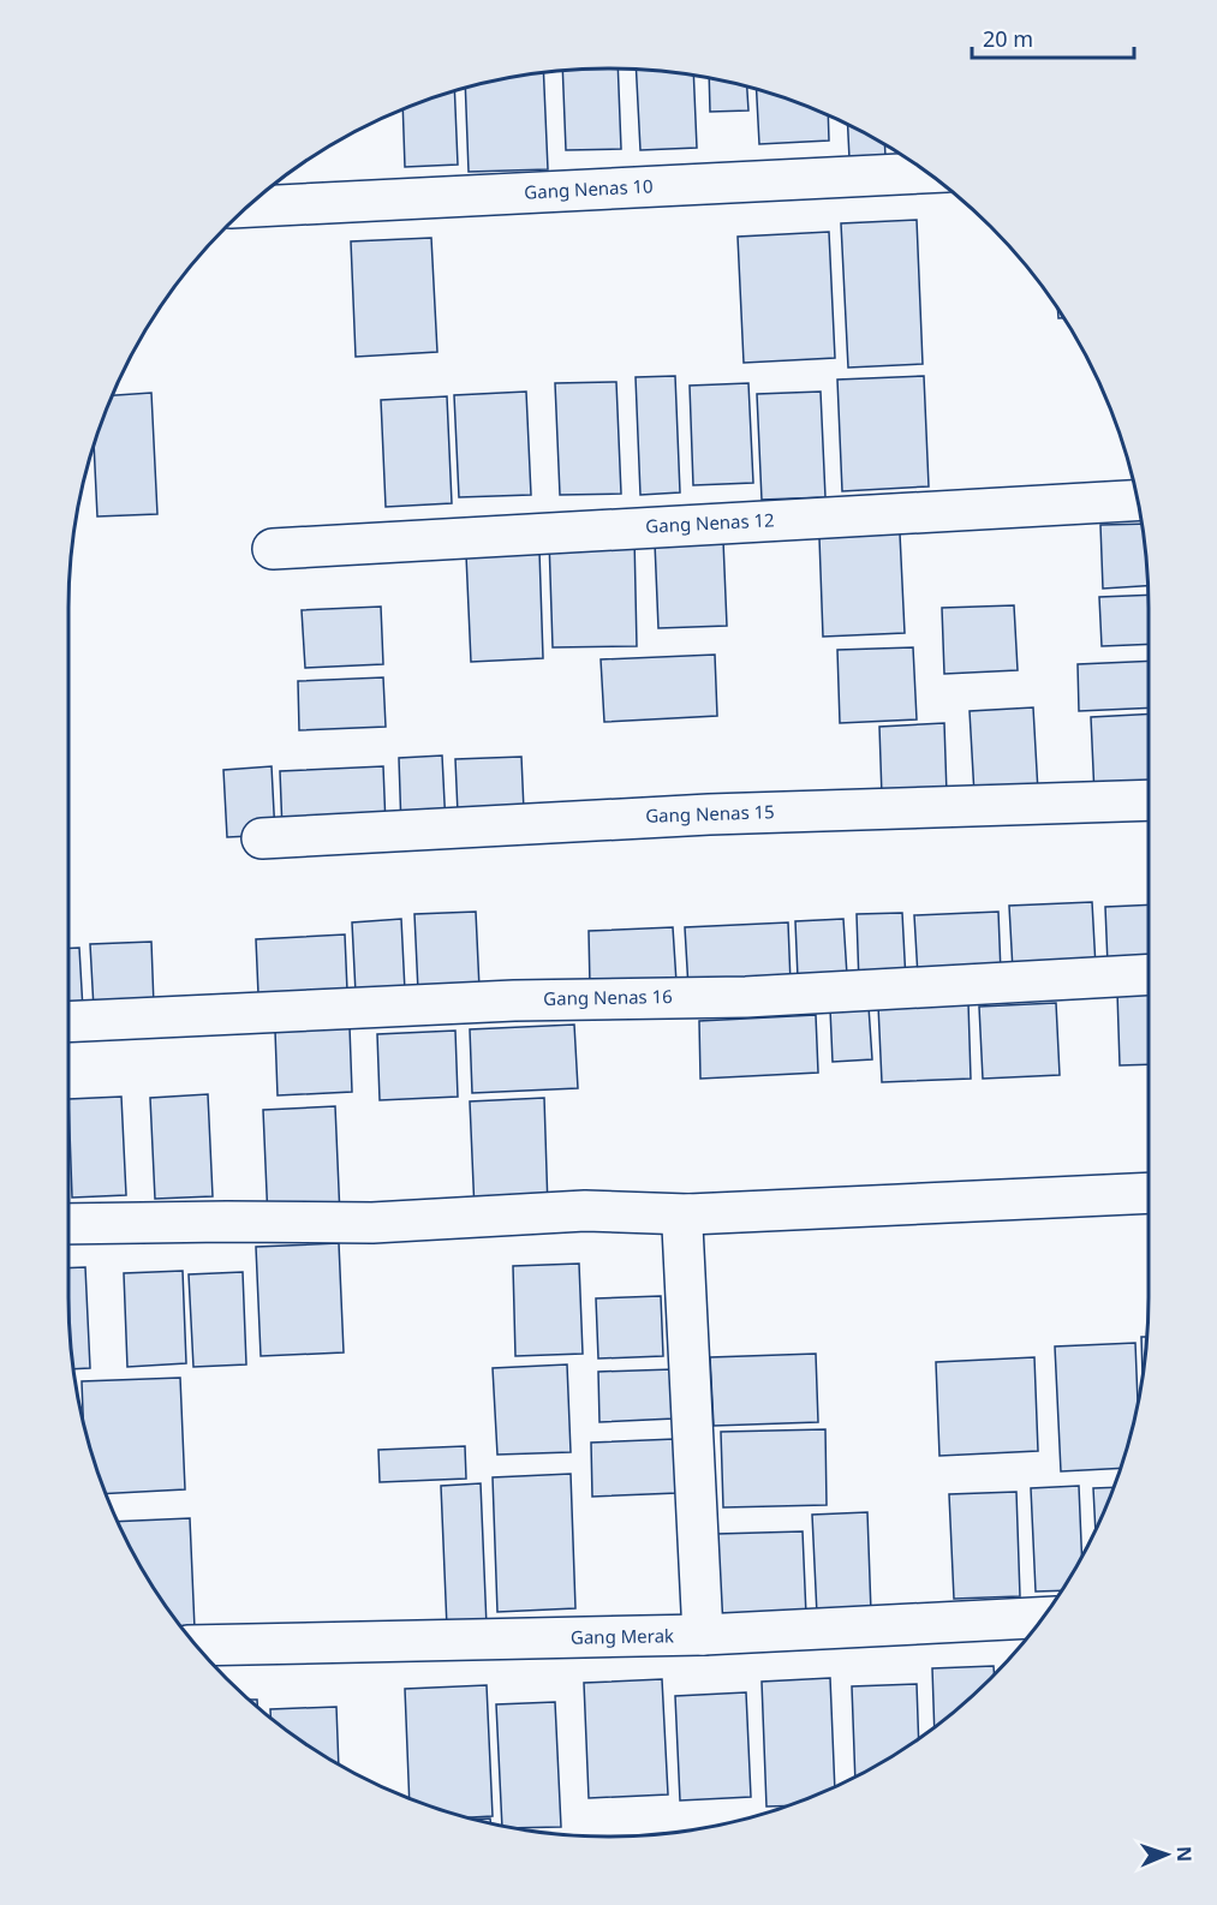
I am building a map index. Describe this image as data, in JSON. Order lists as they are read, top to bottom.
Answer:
{
  "streets": {
    "street": [
      "Gang Nenas 10",
      "Gang Nenas 12",
      "Gang Nenas 15",
      "Gang Nenas 16",
      "Gang Merak"
    ]
  },
  "scale_bar": "20 m",
  "north": "right"
}
